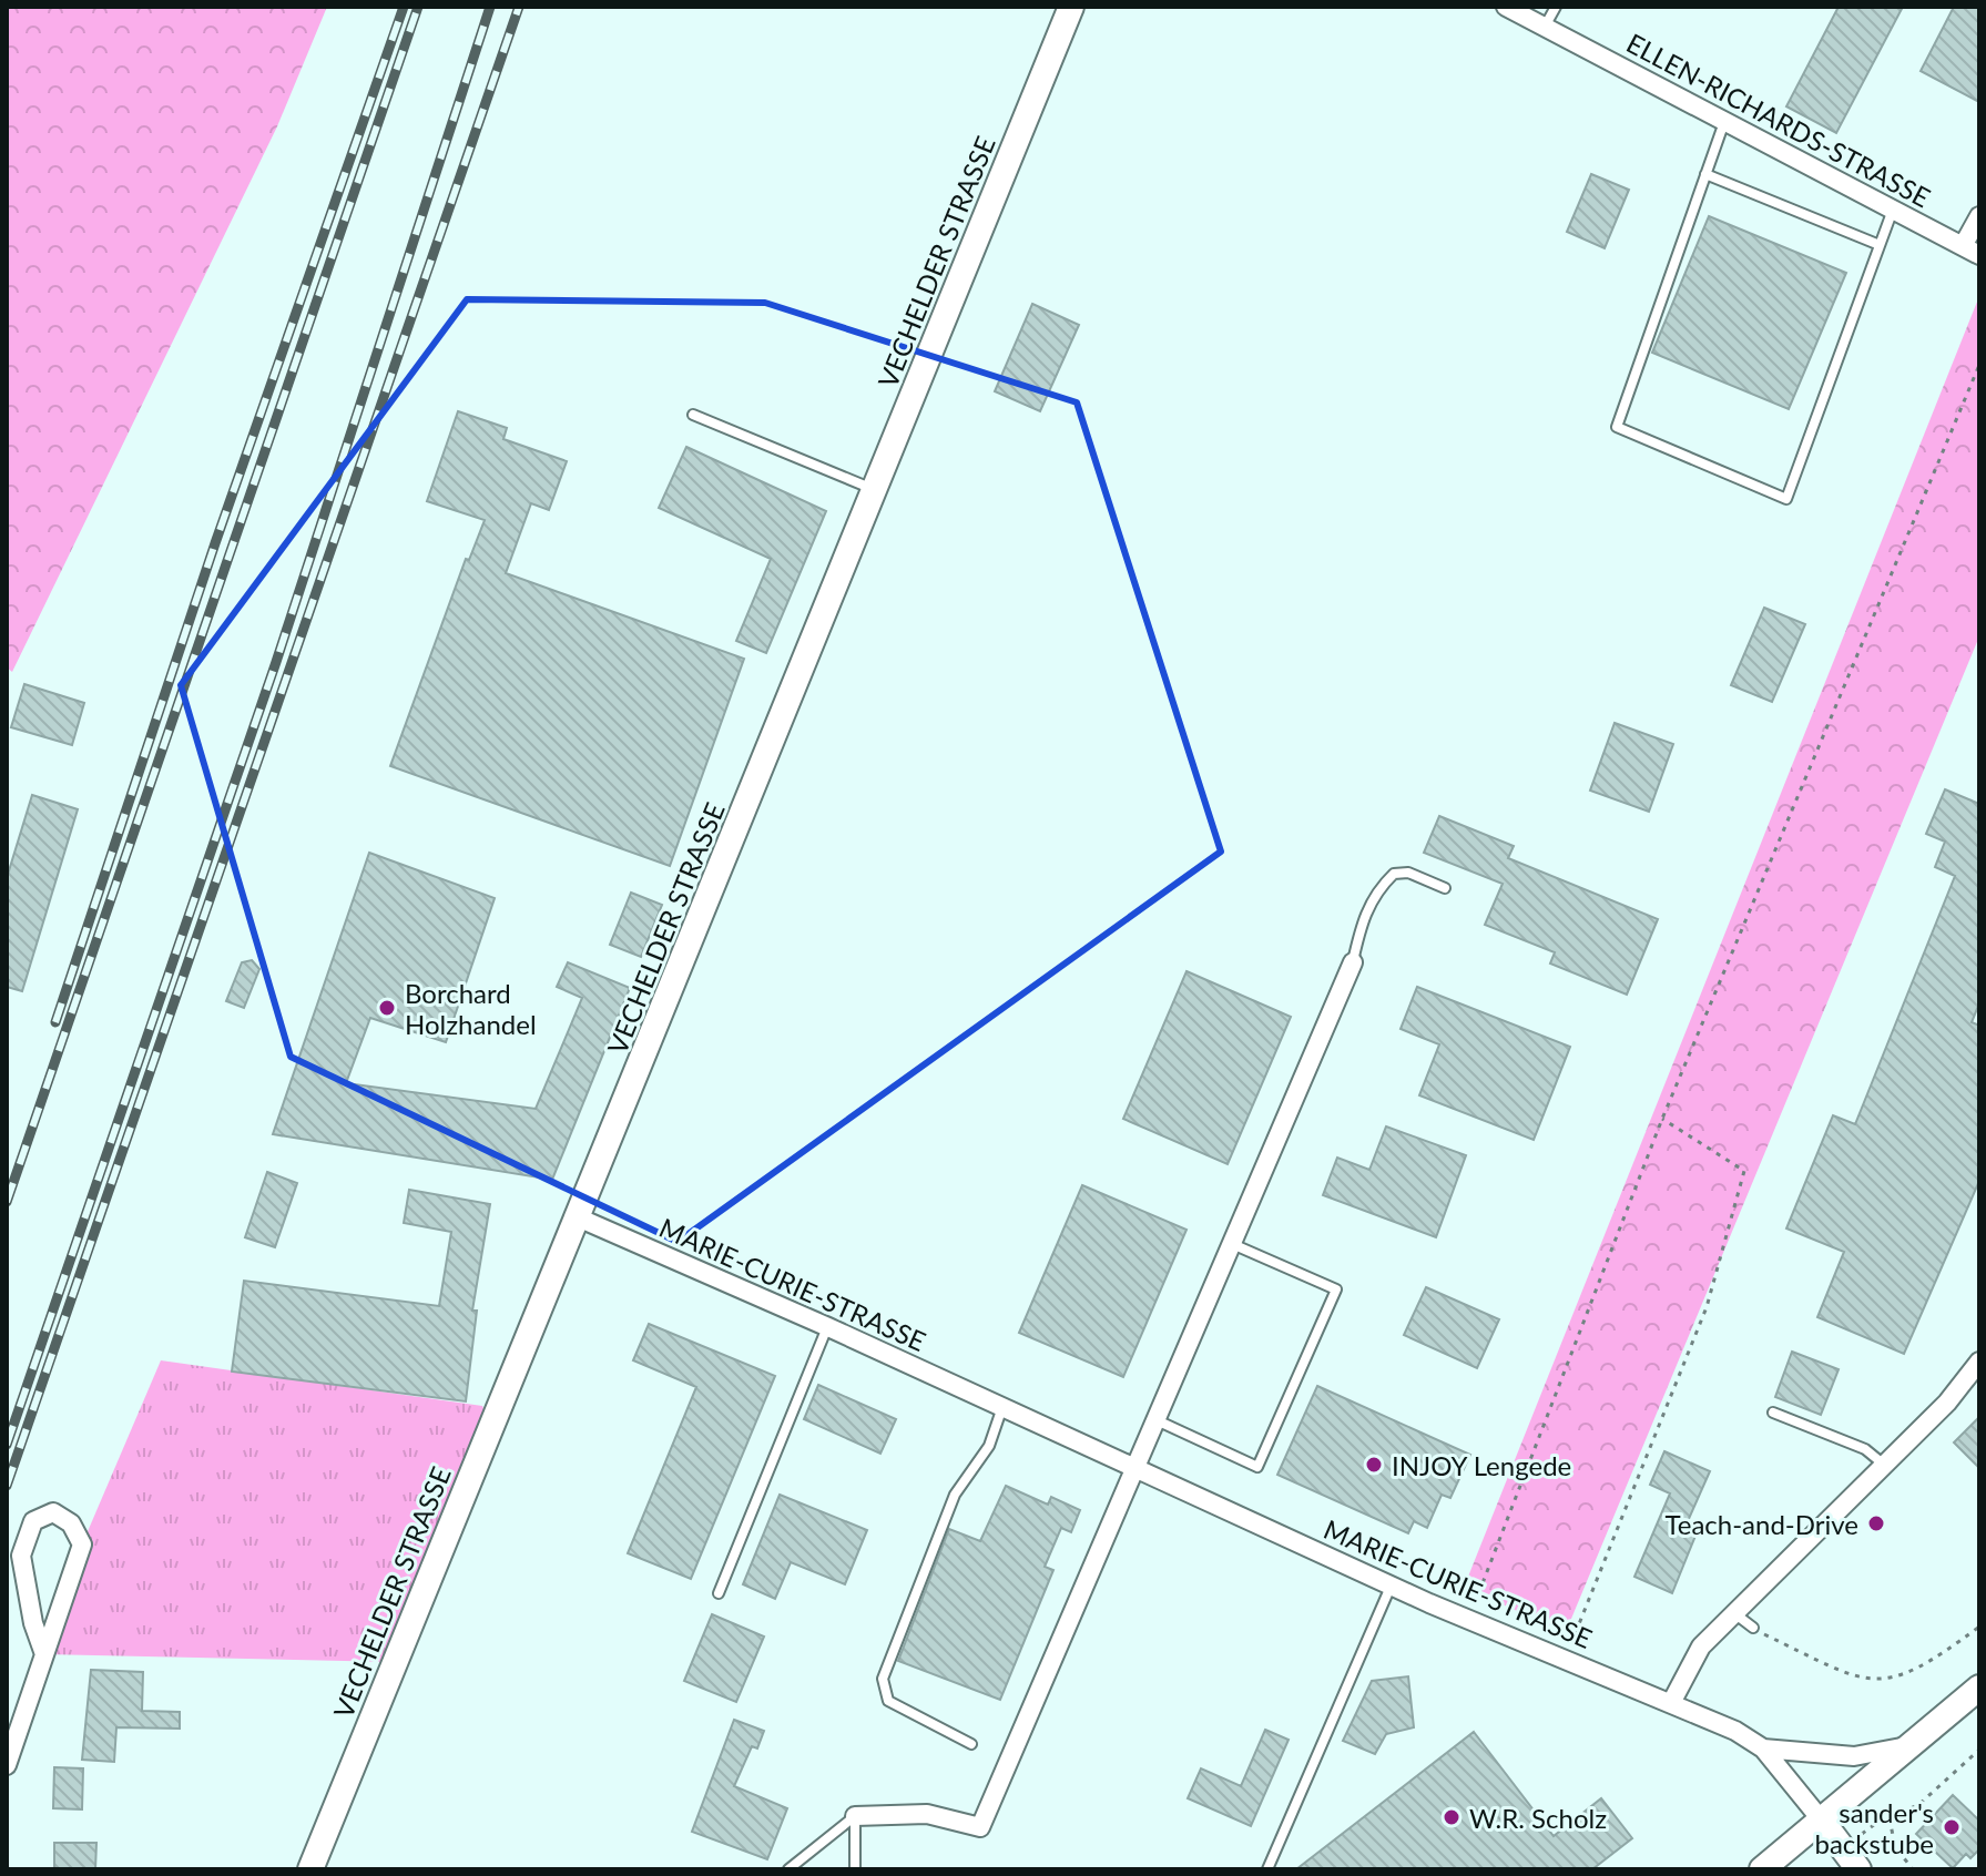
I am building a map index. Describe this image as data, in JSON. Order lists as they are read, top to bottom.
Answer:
{
  "streets": {
    "main road": ["VECHELDER STRASSE"],
    "street": ["ELLEN-RICHARDS-STRASSE", "MARIE-CURIE-STRASSE"]
  },
  "crossings": [
    ["VECHELDER STRASSE", "MARIE-CURIE-STRASSE"]
  ],
  "places": [
    "Borchard Holzhandel",
    "INJOY Lengede",
    "Teach-and-Drive",
    "W.R. Scholz",
    "sander's backstube"
  ]
}
